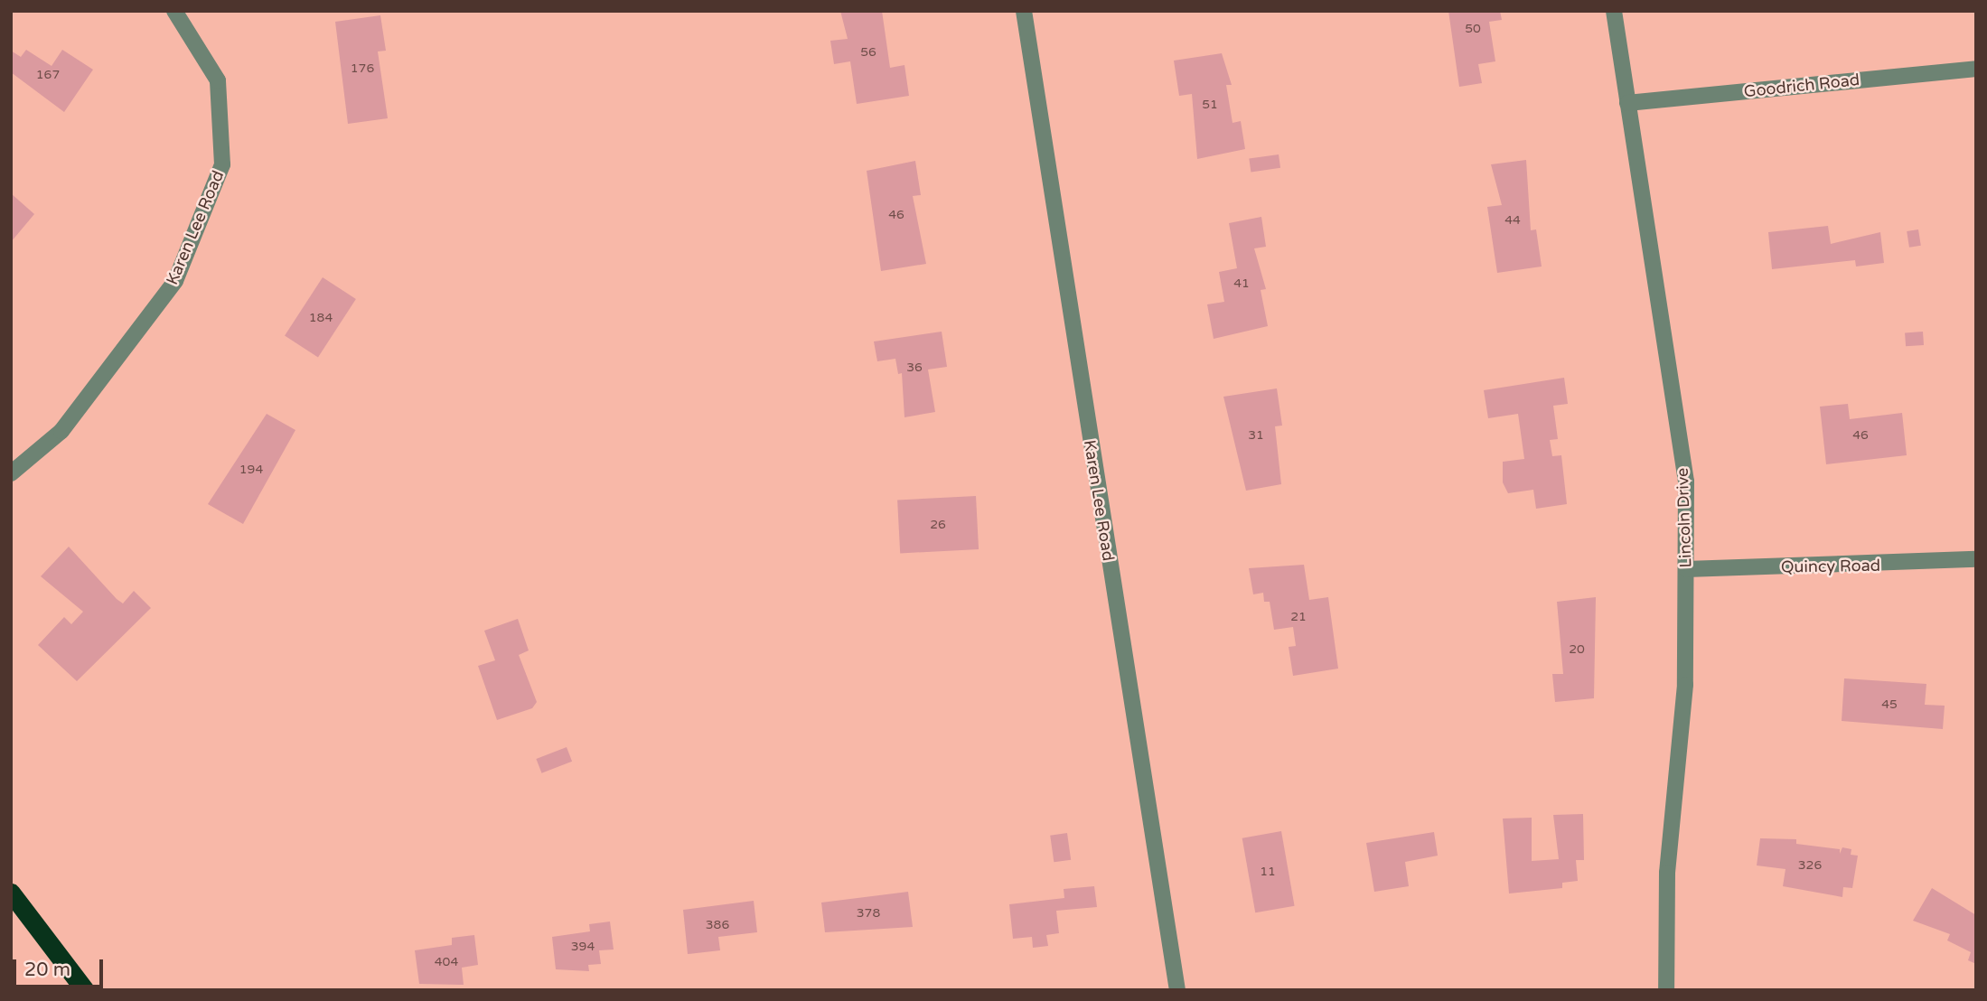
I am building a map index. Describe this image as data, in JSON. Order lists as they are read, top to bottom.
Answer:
{
  "streets": {
    "street": [
      "Goodrich Road",
      "Karen Lee Road",
      "Lincoln Drive",
      "Quincy Road"
    ]
  },
  "crossings": [
    ["Goodrich Road", "Lincoln Drive"],
    ["Lincoln Drive", "Quincy Road"]
  ],
  "house_numbers": [
    "50",
    "56",
    "176",
    "167",
    "51",
    "46",
    "44",
    "41",
    "184",
    "36",
    "31",
    "46",
    "194",
    "26",
    "21",
    "20",
    "45",
    "326",
    "11",
    "378",
    "386",
    "394",
    "404"
  ],
  "scale_bar": "20 m"
}
